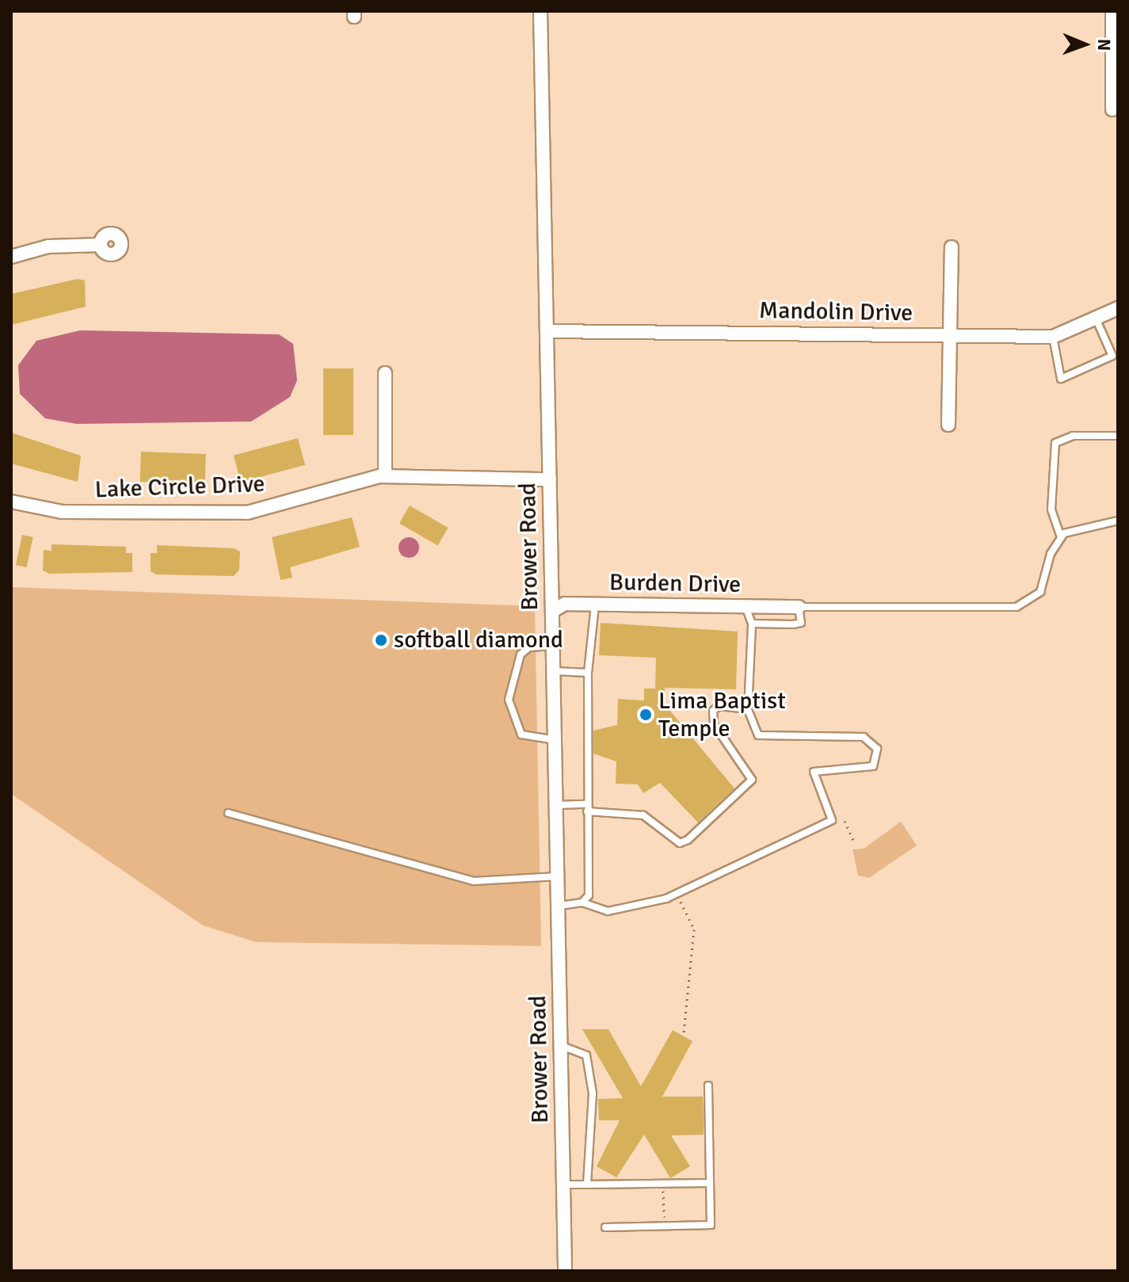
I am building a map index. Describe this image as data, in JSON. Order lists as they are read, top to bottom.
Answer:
{
  "streets": {
    "street": [
      "Mandolin Drive",
      "Lake Circle Drive",
      "Brower Road",
      "Burden Drive"
    ]
  },
  "crossings": [
    ["Mandolin Drive", "Brower Road"],
    ["Lake Circle Drive", "Brower Road"],
    ["Brower Road", "Burden Drive"]
  ],
  "places": ["softball diamond", "Lima Baptist Temple"],
  "north": "right"
}
